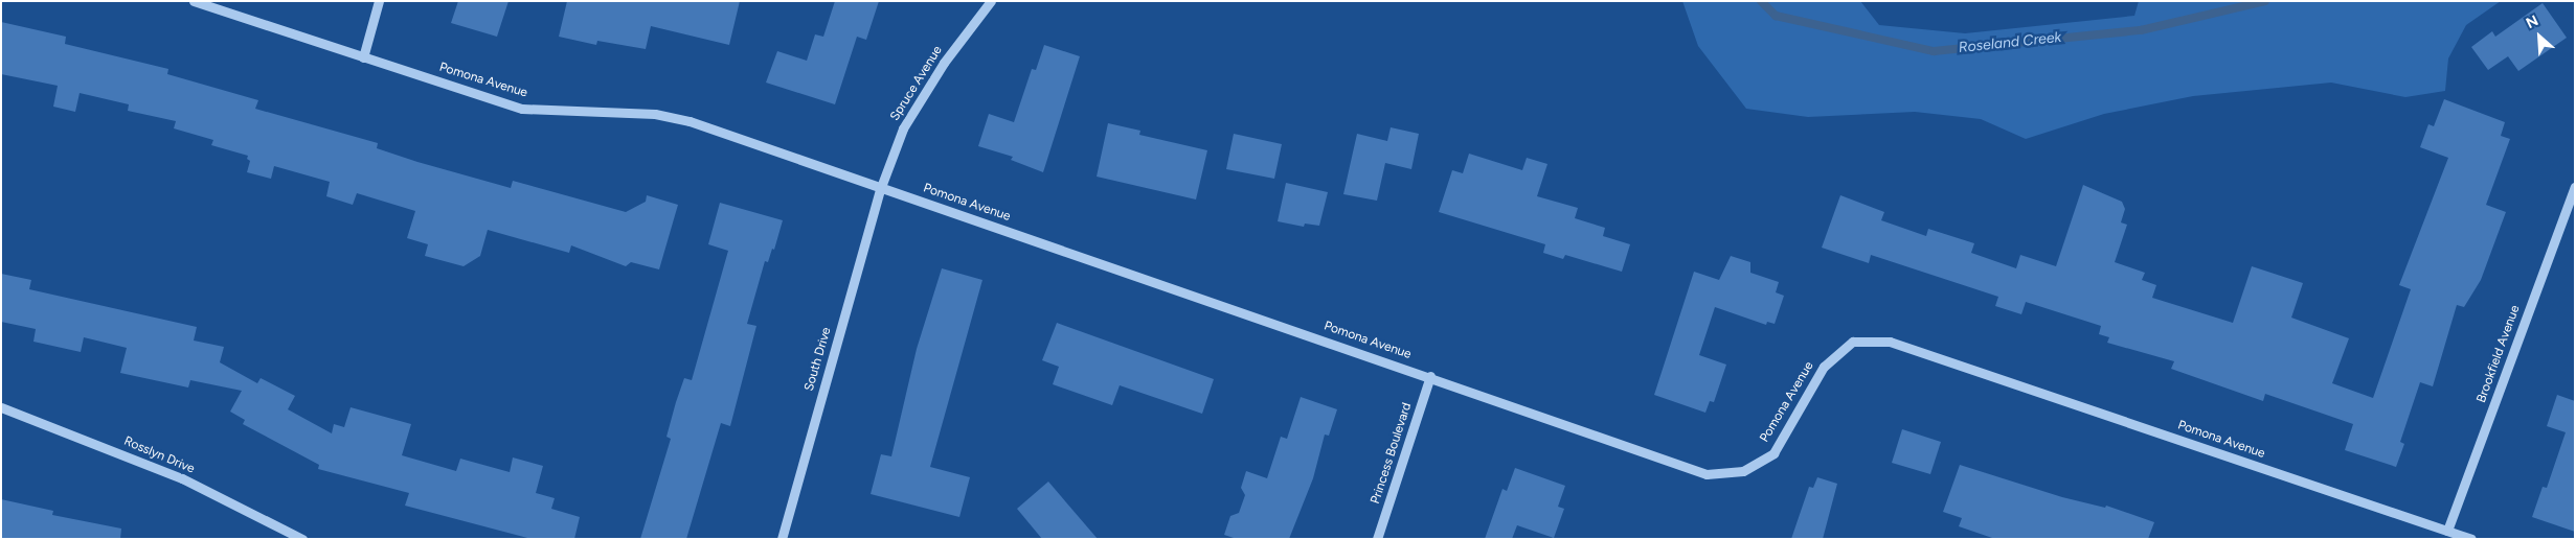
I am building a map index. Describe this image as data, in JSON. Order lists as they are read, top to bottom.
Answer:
{
  "streets": {
    "street": [
      "Pomona Avenue",
      "Spruce Avenue",
      "Brookfield Avenue",
      "South Drive",
      "Princess Boulevard",
      "Rosslyn Drive"
    ]
  },
  "crossings": [
    ["Pomona Avenue", "Spruce Avenue"],
    ["Pomona Avenue", "Brookfield Avenue"],
    ["Pomona Avenue", "South Drive"],
    ["Pomona Avenue", "Princess Boulevard"],
    ["Spruce Avenue", "South Drive"]
  ],
  "water": ["Roseland Creek"],
  "north": "top left"
}
